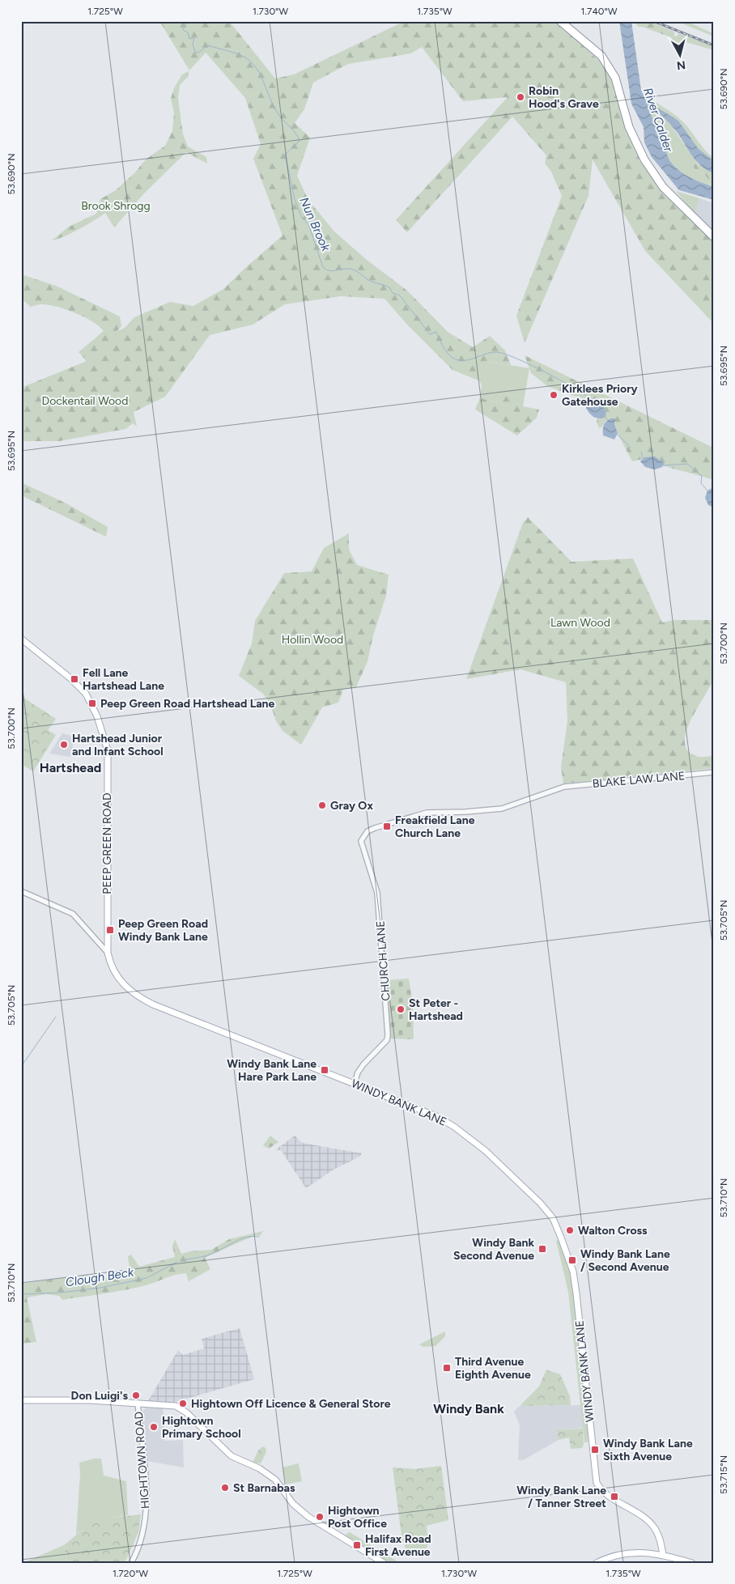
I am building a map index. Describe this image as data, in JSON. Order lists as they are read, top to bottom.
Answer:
{
  "streets": {
    "main road": ["PEEP GREEN ROAD", "WINDY BANK LANE"],
    "street": ["BLAKE LAW LANE", "CHURCH LANE", "HIGHTOWN ROAD"]
  },
  "crossings": [
    ["BLAKE LAW LANE", "CHURCH LANE"],
    ["PEEP GREEN ROAD", "WINDY BANK LANE"],
    ["CHURCH LANE", "WINDY BANK LANE"]
  ],
  "districts": ["Hartshead", "Windy Bank"],
  "water": ["River Calder", "Nun Brook", "Clough Beck"],
  "parks": [
    "Brook Shrogg",
    "Dockentail Wood",
    "Lawn Wood",
    "Hollin Wood"
  ],
  "places": {
    "other": [
      "Robin Hood's Grave",
      "Kirklees Priory Gatehouse",
      "Hartshead Junior and Infant School",
      "Gray Ox",
      "St Peter - Hartshead",
      "Walton Cross",
      "Don Luigi's",
      "Hightown Off Licence & General Store",
      "Hightown Primary School",
      "St Barnabas",
      "Hightown Post Office"
    ],
    "transit": [
      "Fell Lane Hartshead Lane",
      "Peep Green Road Hartshead Lane",
      "Freakfield Lane Church Lane",
      "Peep Green Road Windy Bank Lane",
      "Windy Bank Lane Hare Park Lane",
      "Windy Bank Second Avenue",
      "Windy Bank Lane / Second Avenue",
      "Third Avenue Eighth Avenue",
      "Windy Bank Lane Sixth Avenue",
      "Windy Bank Lane / Tanner Street",
      "Halifax Road First Avenue"
    ]
  },
  "north": "bottom",
  "coordinates": [
    "1.725°W",
    "1.730°W",
    "1.735°W",
    "1.740°W",
    "53.690°N",
    "53.695°N",
    "53.700°N",
    "53.705°N",
    "53.710°N",
    "53.715°N",
    "1.720°W"
  ]
}
